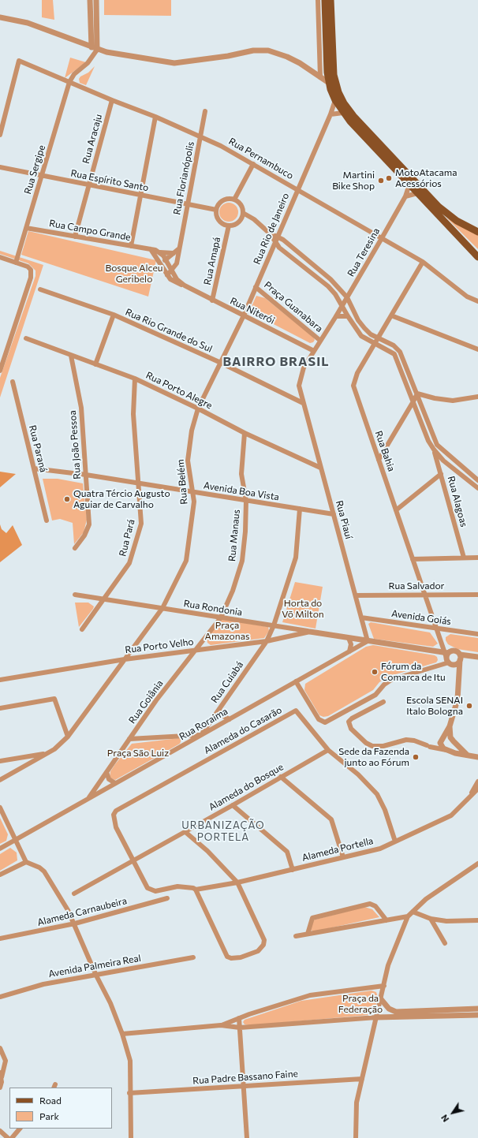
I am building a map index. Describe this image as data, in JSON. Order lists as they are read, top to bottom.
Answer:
{
  "streets": {
    "street": [
      "Rua Aracaju",
      "Rua Pernambuco",
      "Rua Sergipe",
      "Rua Florianópolis",
      "Rua Espírito Santo",
      "Rua Rio de Janeiro",
      "Rua Campo Grande",
      "Rua Teresina",
      "Rua Amapá",
      "Praça Guanabara",
      "Rua Niterói",
      "Rua Rio Grande do Sul",
      "Rua Porto Alegre",
      "Rua João Pessoa",
      "Rua Paraná",
      "Rua Bahia",
      "Rua Belém",
      "Avenida Boa Vista",
      "Rua Alagoas",
      "Rua Piauí",
      "Rua Manaus",
      "Rua Pará",
      "Rua Salvador",
      "Rua Rondonia",
      "Avenida Goiás",
      "Rua Porto Velho",
      "Rua Cuiabá",
      "Rua Goiânia",
      "Rua Roraima",
      "Alameda do Casarão",
      "Alameda do Bosque",
      "Alameda Portella",
      "Alameda Carnaubeira",
      "Avenida Palmeira Real",
      "Rua Padre Bassano Faine"
    ]
  },
  "crossings": [
    ["Rua Aracaju", "Rua Pernambuco"],
    ["Rua Aracaju", "Rua Espírito Santo"],
    ["Rua Aracaju", "Rua Campo Grande"],
    ["Rua Pernambuco", "Rua Sergipe"],
    ["Rua Pernambuco", "Rua Florianópolis"],
    ["Rua Pernambuco", "Rua Rio de Janeiro"],
    ["Rua Pernambuco", "Rua Teresina"],
    ["Rua Pernambuco", "Rua Bahia"],
    ["Rua Sergipe", "Rua Espírito Santo"],
    ["Rua Sergipe", "Rua Campo Grande"],
    ["Rua Florianópolis", "Rua Espírito Santo"],
    ["Rua Florianópolis", "Rua Campo Grande"],
    ["Rua Florianópolis", "Rua Niterói"],
    ["Rua Espírito Santo", "Rua Amapá"],
    ["Rua Rio de Janeiro", "Praça Guanabara"],
    ["Rua Rio de Janeiro", "Rua Niterói"],
    ["Rua Rio de Janeiro", "Rua Belém"],
    ["Rua Campo Grande", "Rua Niterói"],
    ["Rua Teresina", "Praça Guanabara"],
    ["Rua Teresina", "Rua Niterói"],
    ["Rua Teresina", "Rua Rio Grande do Sul"],
    ["Rua Teresina", "Rua Piauí"],
    ["Rua Amapá", "Rua Niterói"],
    ["Rua Niterói", "Rua Belém"],
    ["Rua Rio Grande do Sul", "Rua Belém"],
    ["Rua Rio Grande do Sul", "Rua Piauí"],
    ["Rua Porto Alegre", "Rua João Pessoa"],
    ["Rua Porto Alegre", "Rua Belém"],
    ["Rua Porto Alegre", "Rua Piauí"],
    ["Rua Porto Alegre", "Rua Manaus"],
    ["Rua Porto Alegre", "Rua Pará"],
    ["Rua João Pessoa", "Avenida Boa Vista"],
    ["Rua Paraná", "Avenida Boa Vista"],
    ["Rua Bahia", "Rua Salvador"],
    ["Rua Bahia", "Avenida Goiás"],
    ["Rua Belém", "Avenida Boa Vista"],
    ["Rua Belém", "Rua Rondonia"],
    ["Rua Belém", "Rua Porto Velho"],
    ["Avenida Boa Vista", "Rua Piauí"],
    ["Avenida Boa Vista", "Rua Manaus"],
    ["Avenida Boa Vista", "Rua Pará"],
    ["Avenida Boa Vista", "Rua Cuiabá"],
    ["Rua Piauí", "Rua Salvador"],
    ["Rua Piauí", "Avenida Goiás"],
    ["Rua Piauí", "Rua Roraima"],
    ["Rua Manaus", "Rua Rondonia"],
    ["Rua Manaus", "Rua Goiânia"],
    ["Rua Pará", "Rua Rondonia"],
    ["Rua Rondonia", "Rua Porto Velho"],
    ["Rua Rondonia", "Rua Cuiabá"],
    ["Rua Rondonia", "Rua Goiânia"],
    ["Rua Porto Velho", "Rua Cuiabá"],
    ["Rua Porto Velho", "Rua Goiânia"],
    ["Rua Cuiabá", "Rua Roraima"],
    ["Rua Goiânia", "Rua Roraima"],
    ["Alameda do Casarão", "Alameda do Bosque"],
    ["Alameda do Casarão", "Alameda Portella"],
    ["Alameda do Bosque", "Alameda Portella"]
  ],
  "districts": ["BAIRRO BRASIL", "URBANIZAÇÃO PORTELA"],
  "parks": [
    "Bosque Alceu Geribelo",
    "Horta do Võ Milton",
    "Praça Amazonas",
    "Praça São Luiz",
    "Praça da Federação"
  ],
  "places": [
    "MotoAtacama Acessórios",
    "Martini Bike Shop",
    "Quatra Tércio Augusto Aguiar de Carvalho",
    "Fórum da Comarca de Itu",
    "Escola SENAI Italo Bologna",
    "Sede da Fazenda junto ao Fórum"
  ],
  "legend": ["Road", "Park"],
  "north": "bottom left"
}
